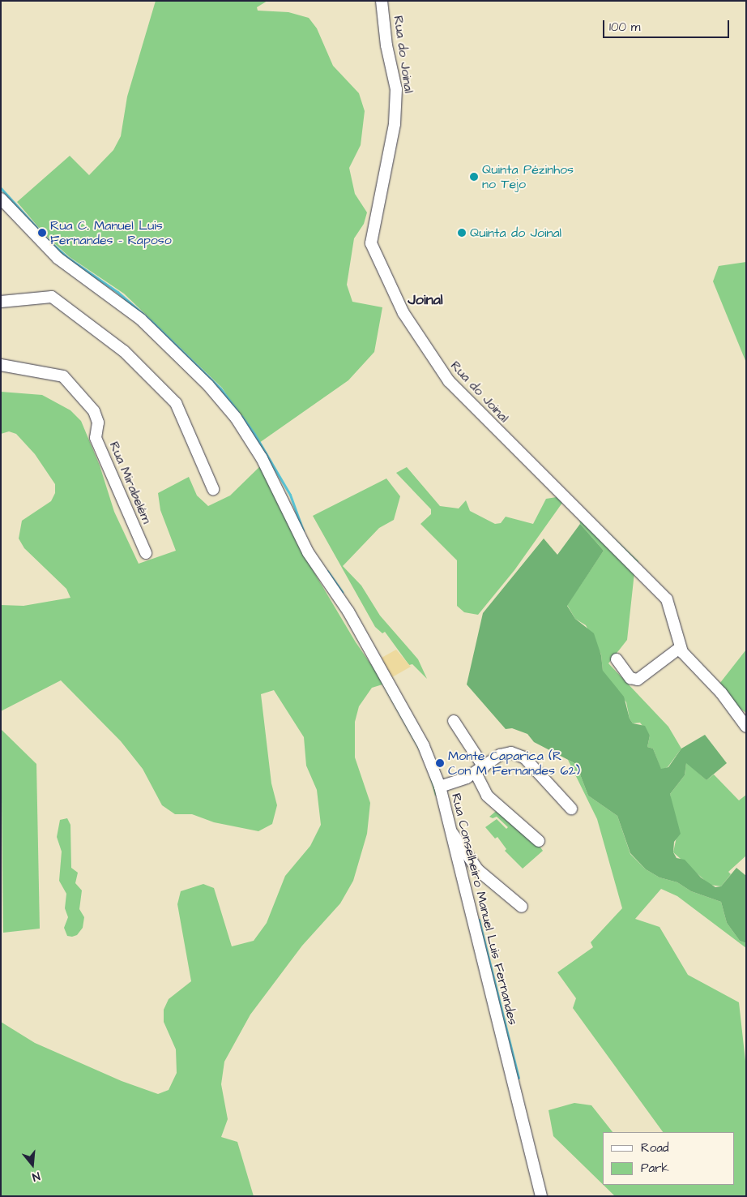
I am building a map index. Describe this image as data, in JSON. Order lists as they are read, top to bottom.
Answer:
{
  "streets": {
    "street": ["Rua do Joinal", "Rua Mirabelém", "Rua Conselheiro Manuel Luis Fernandes"]
  },
  "districts": ["Joinal"],
  "places": [
    "Quinta Pézinhos no Tejo",
    "Rua C. Manuel Luis Fernandes - Raposo",
    "Quinta do Joinal",
    "Monte Caparica (R Con M Fernandes 62)"
  ],
  "legend": ["Road", "Park"],
  "scale_bar": "100 m",
  "north": "bottom"
}
